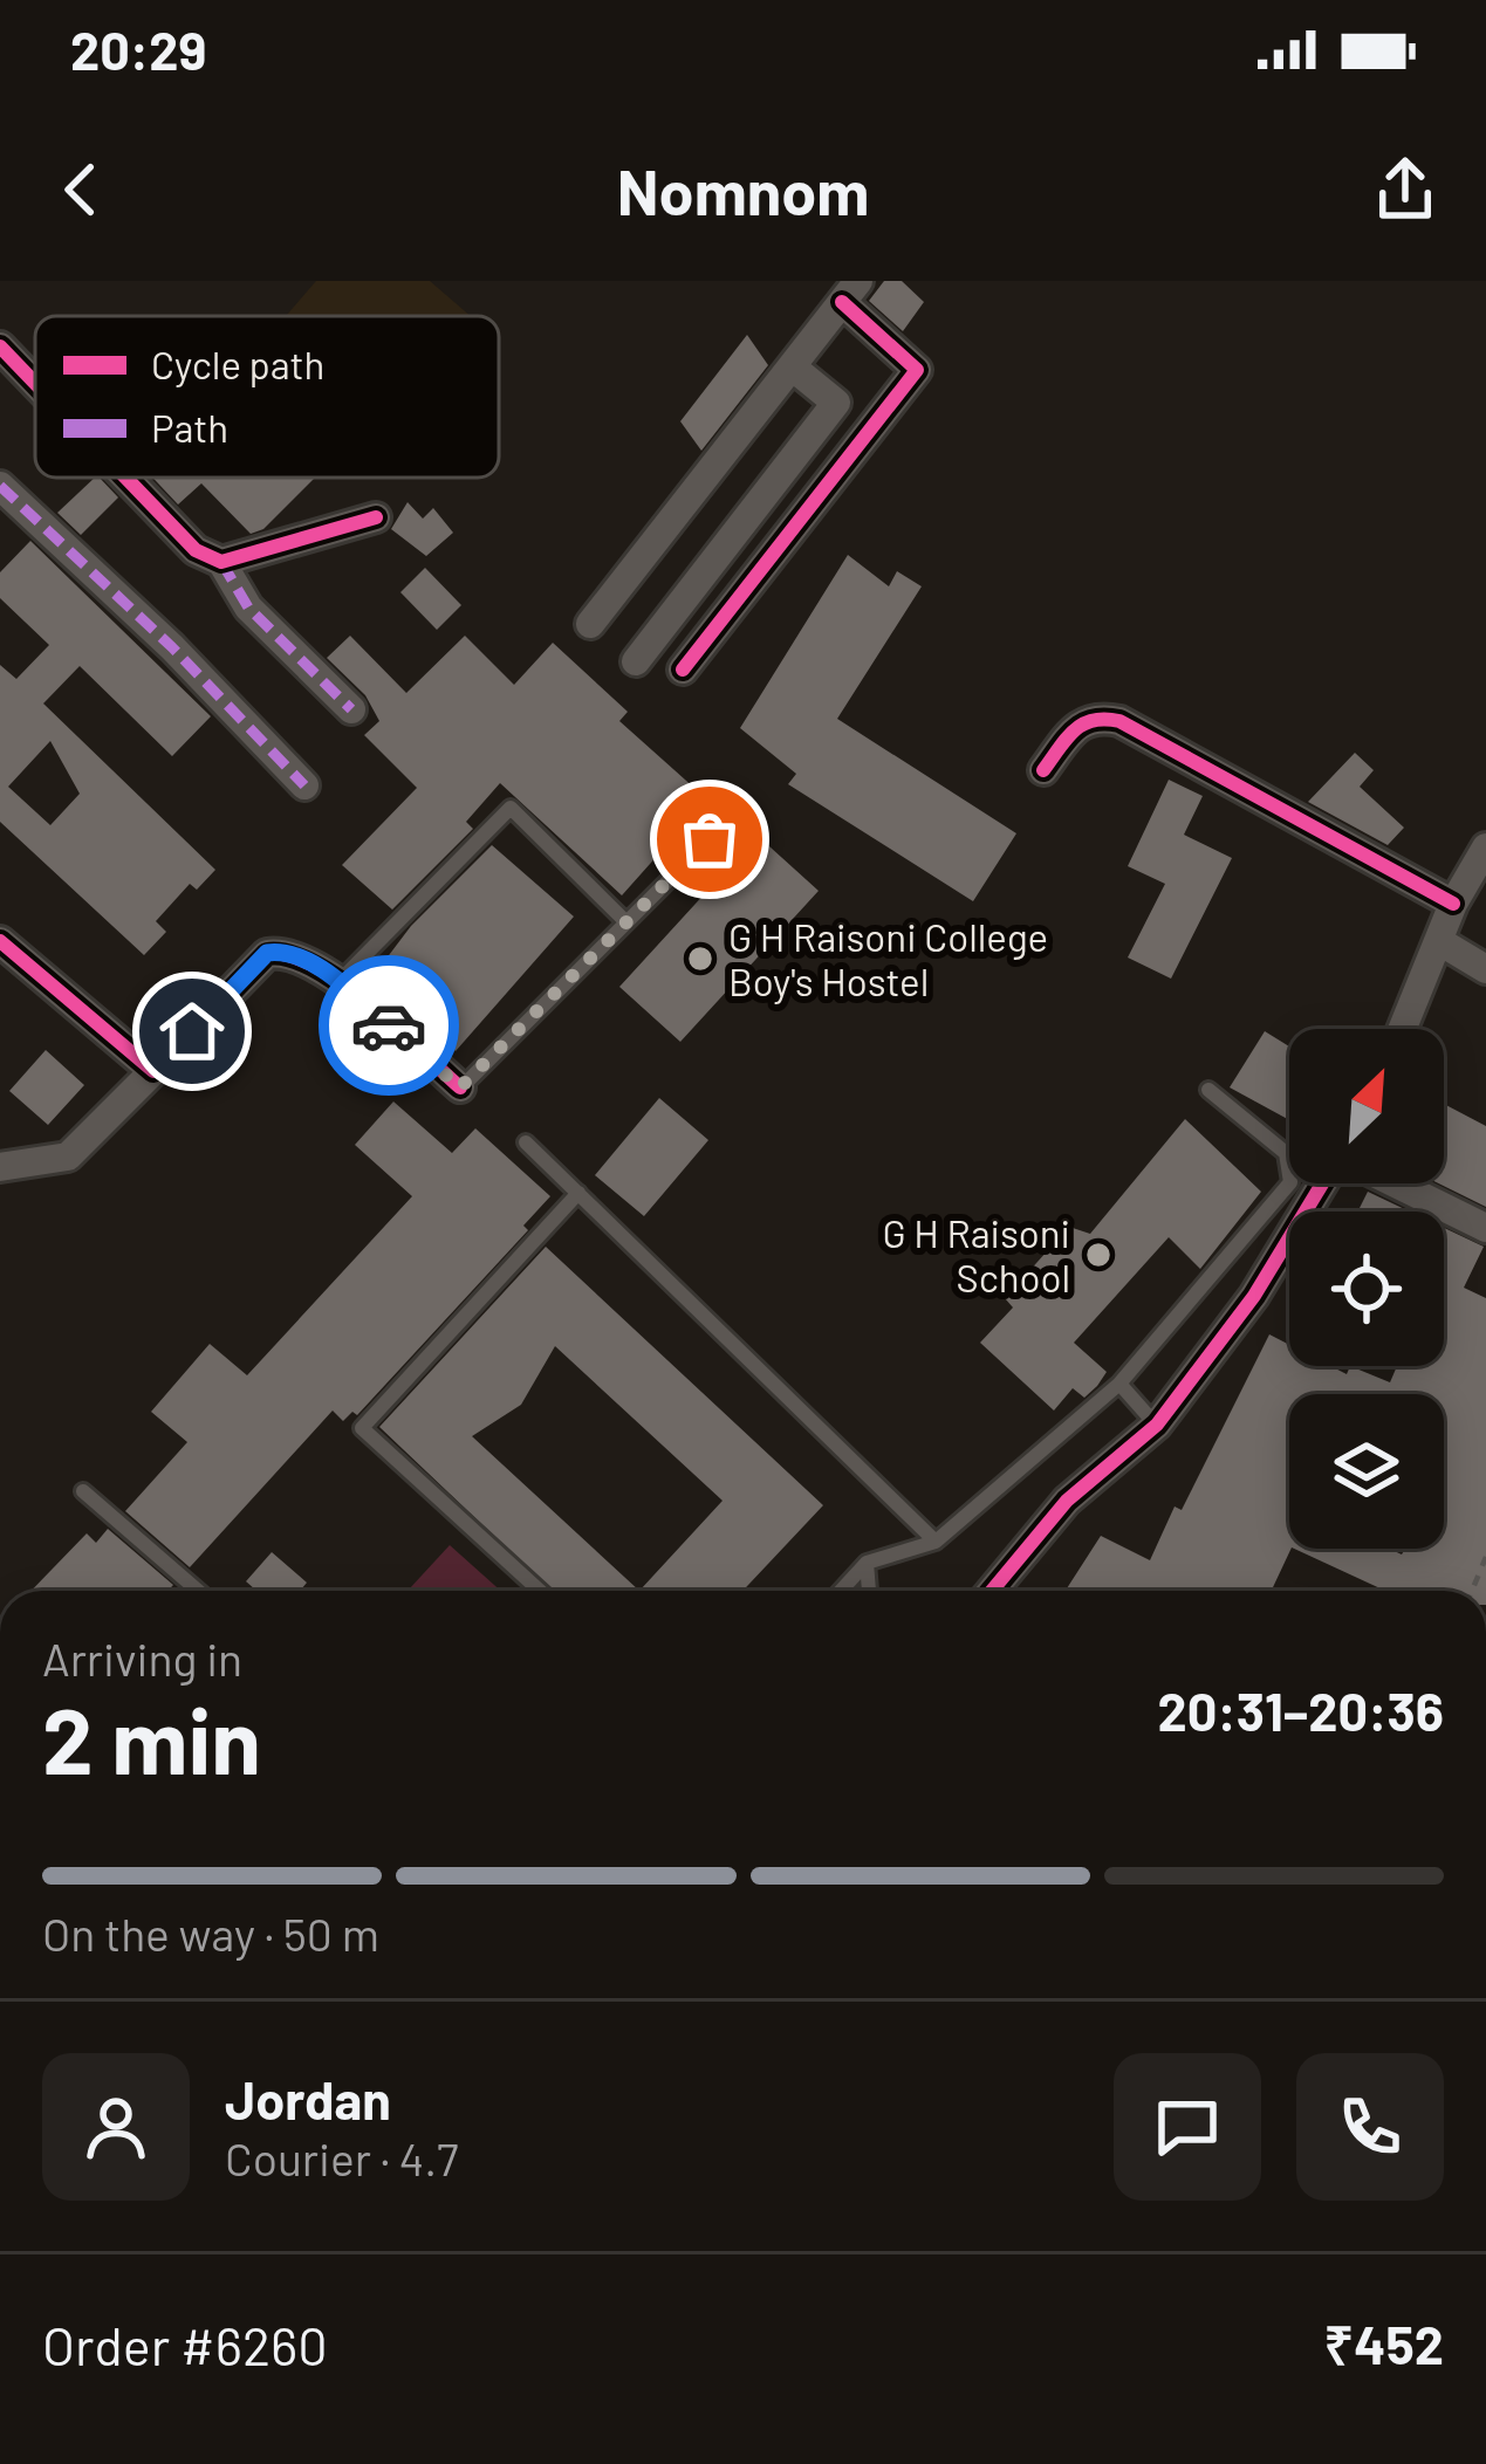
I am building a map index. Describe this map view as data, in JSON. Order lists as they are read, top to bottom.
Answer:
{
  "places": ["G H Raisoni College Boy's Hostel", "G H Raisoni School"],
  "legend": ["Cycle path", "Path"],
  "north": "top right",
  "page": {
    "status": "20:29",
    "header": "Nomnom",
    "heading": ["2 min", "Arriving in", "20:31–20:36"],
    "panel": [
      "Jordan",
      "Courier · 4.7",
      "Order #6260",
      "₹452"
    ],
    "bar": "On the way · 50 m"
  }
}
